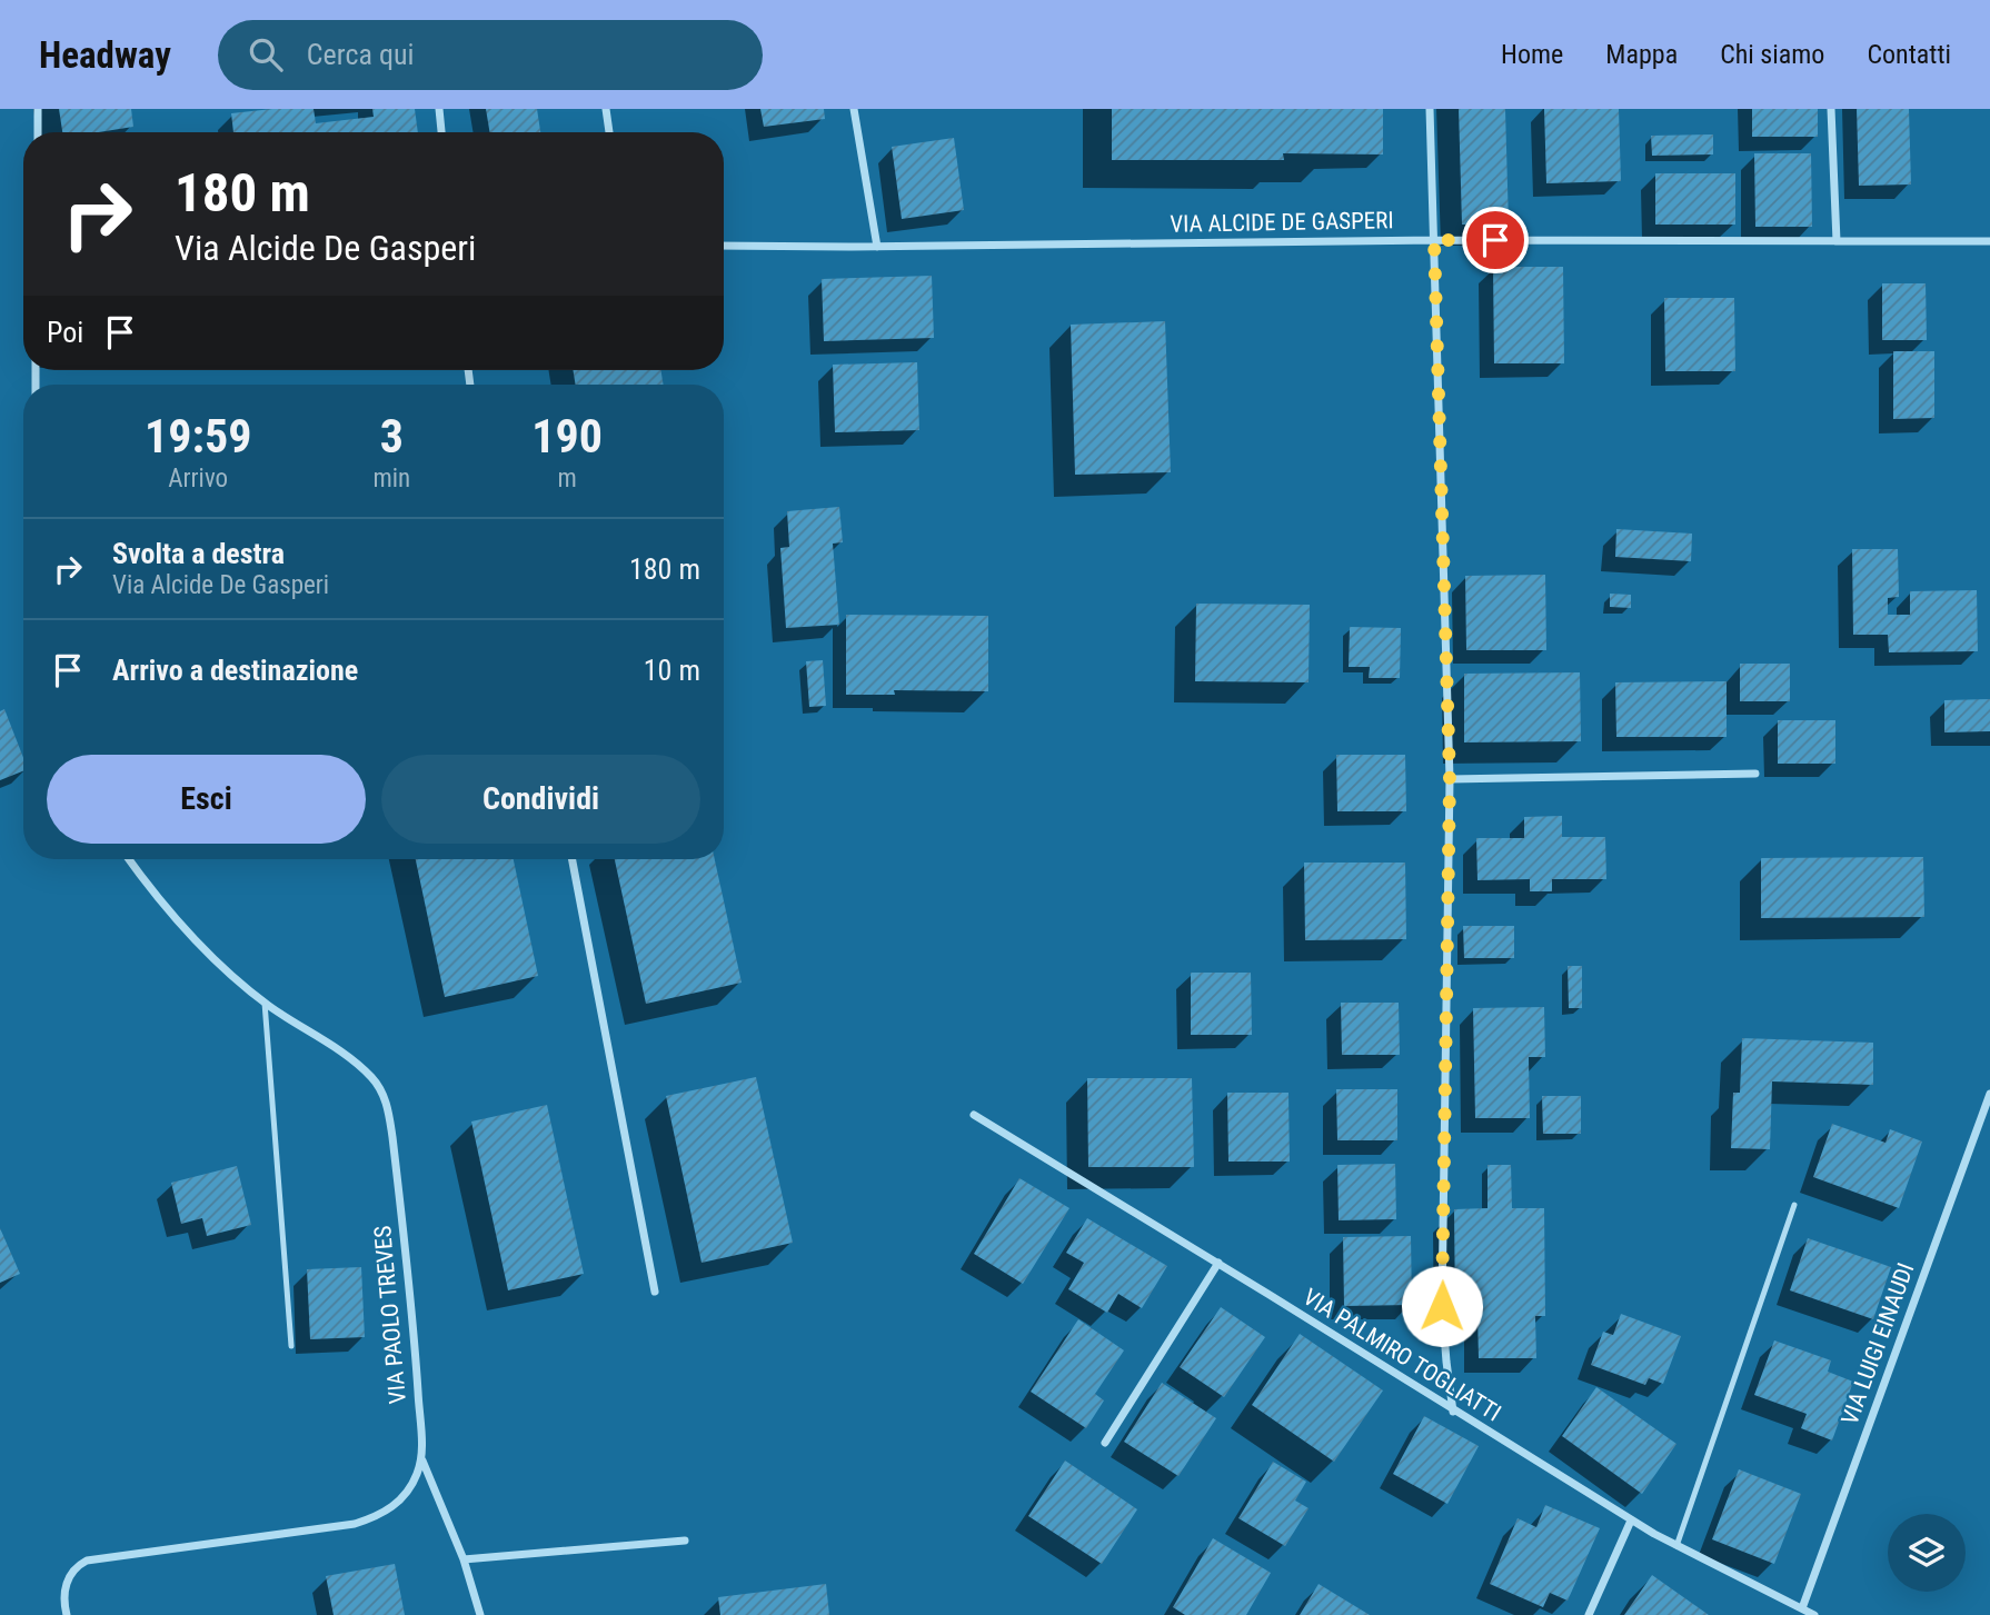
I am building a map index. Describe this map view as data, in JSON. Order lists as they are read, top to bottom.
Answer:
{
  "streets": {
    "street": [
      "VIA ALCIDE DE GASPERI",
      "VIA PAOLO TREVES",
      "VIA LUIGI EINAUDI",
      "VIA PALMIRO TOGLIATTI"
    ]
  },
  "crossings": [
    ["VIA LUIGI EINAUDI", "VIA PALMIRO TOGLIATTI"]
  ],
  "page": {
    "header": "Headway",
    "search": "Cerca qui",
    "nav": [
      "Home",
      "Mappa",
      "Chi siamo",
      "Contatti"
    ],
    "turn": ["180 m", "Via Alcide De Gasperi"],
    "then": "Poi",
    "eta": [
      "19:59",
      "Arrivo",
      "3",
      "min",
      "190",
      "m"
    ],
    "list": [
      {
        "name": "Svolta a destra",
        "note": "Via Alcide De Gasperi",
        "value": "180 m"
      },
      {
        "name": "Arrivo a destinazione",
        "value": "10 m"
      }
    ],
    "buttons": ["Esci", "Condividi"]
  }
}
